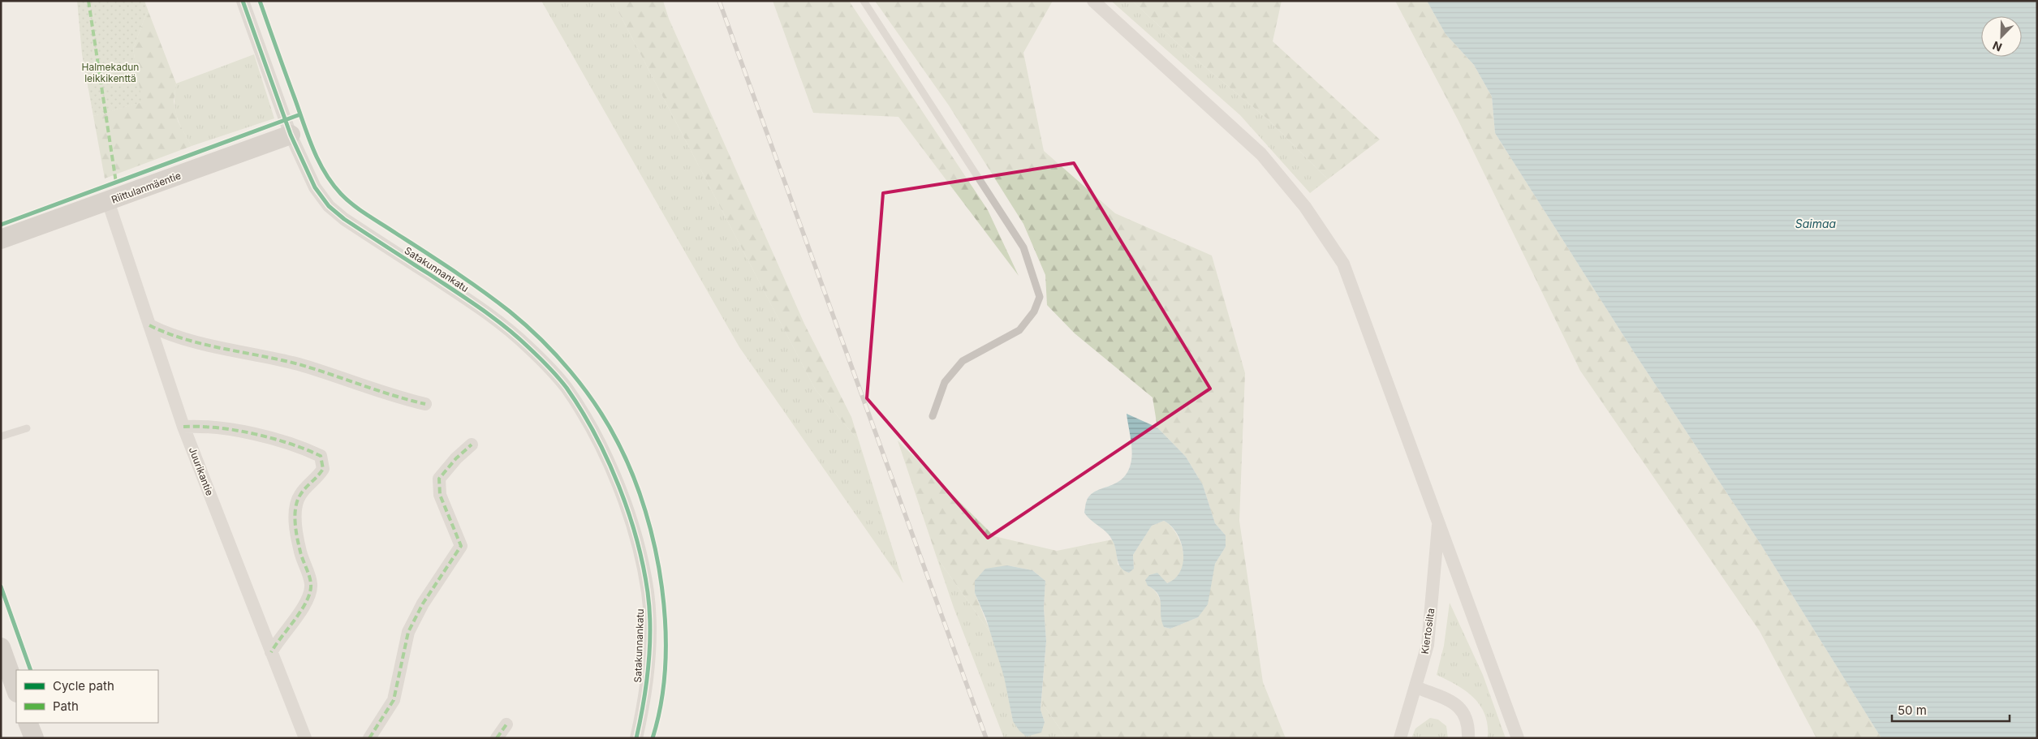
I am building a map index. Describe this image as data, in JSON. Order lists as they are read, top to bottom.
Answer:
{
  "streets": {
    "street": [
      "Riittulanmäentie",
      "Satakunnankatu",
      "Juurikantie",
      "Kiertosilta"
    ]
  },
  "crossings": [
    ["Riittulanmäentie", "Satakunnankatu"],
    ["Riittulanmäentie", "Juurikantie"]
  ],
  "water": ["Saimaa"],
  "parks": ["Halmekadun leikkikenttä"],
  "legend": ["Cycle path", "Path"],
  "scale_bar": "50 m",
  "north": "bottom left"
}
